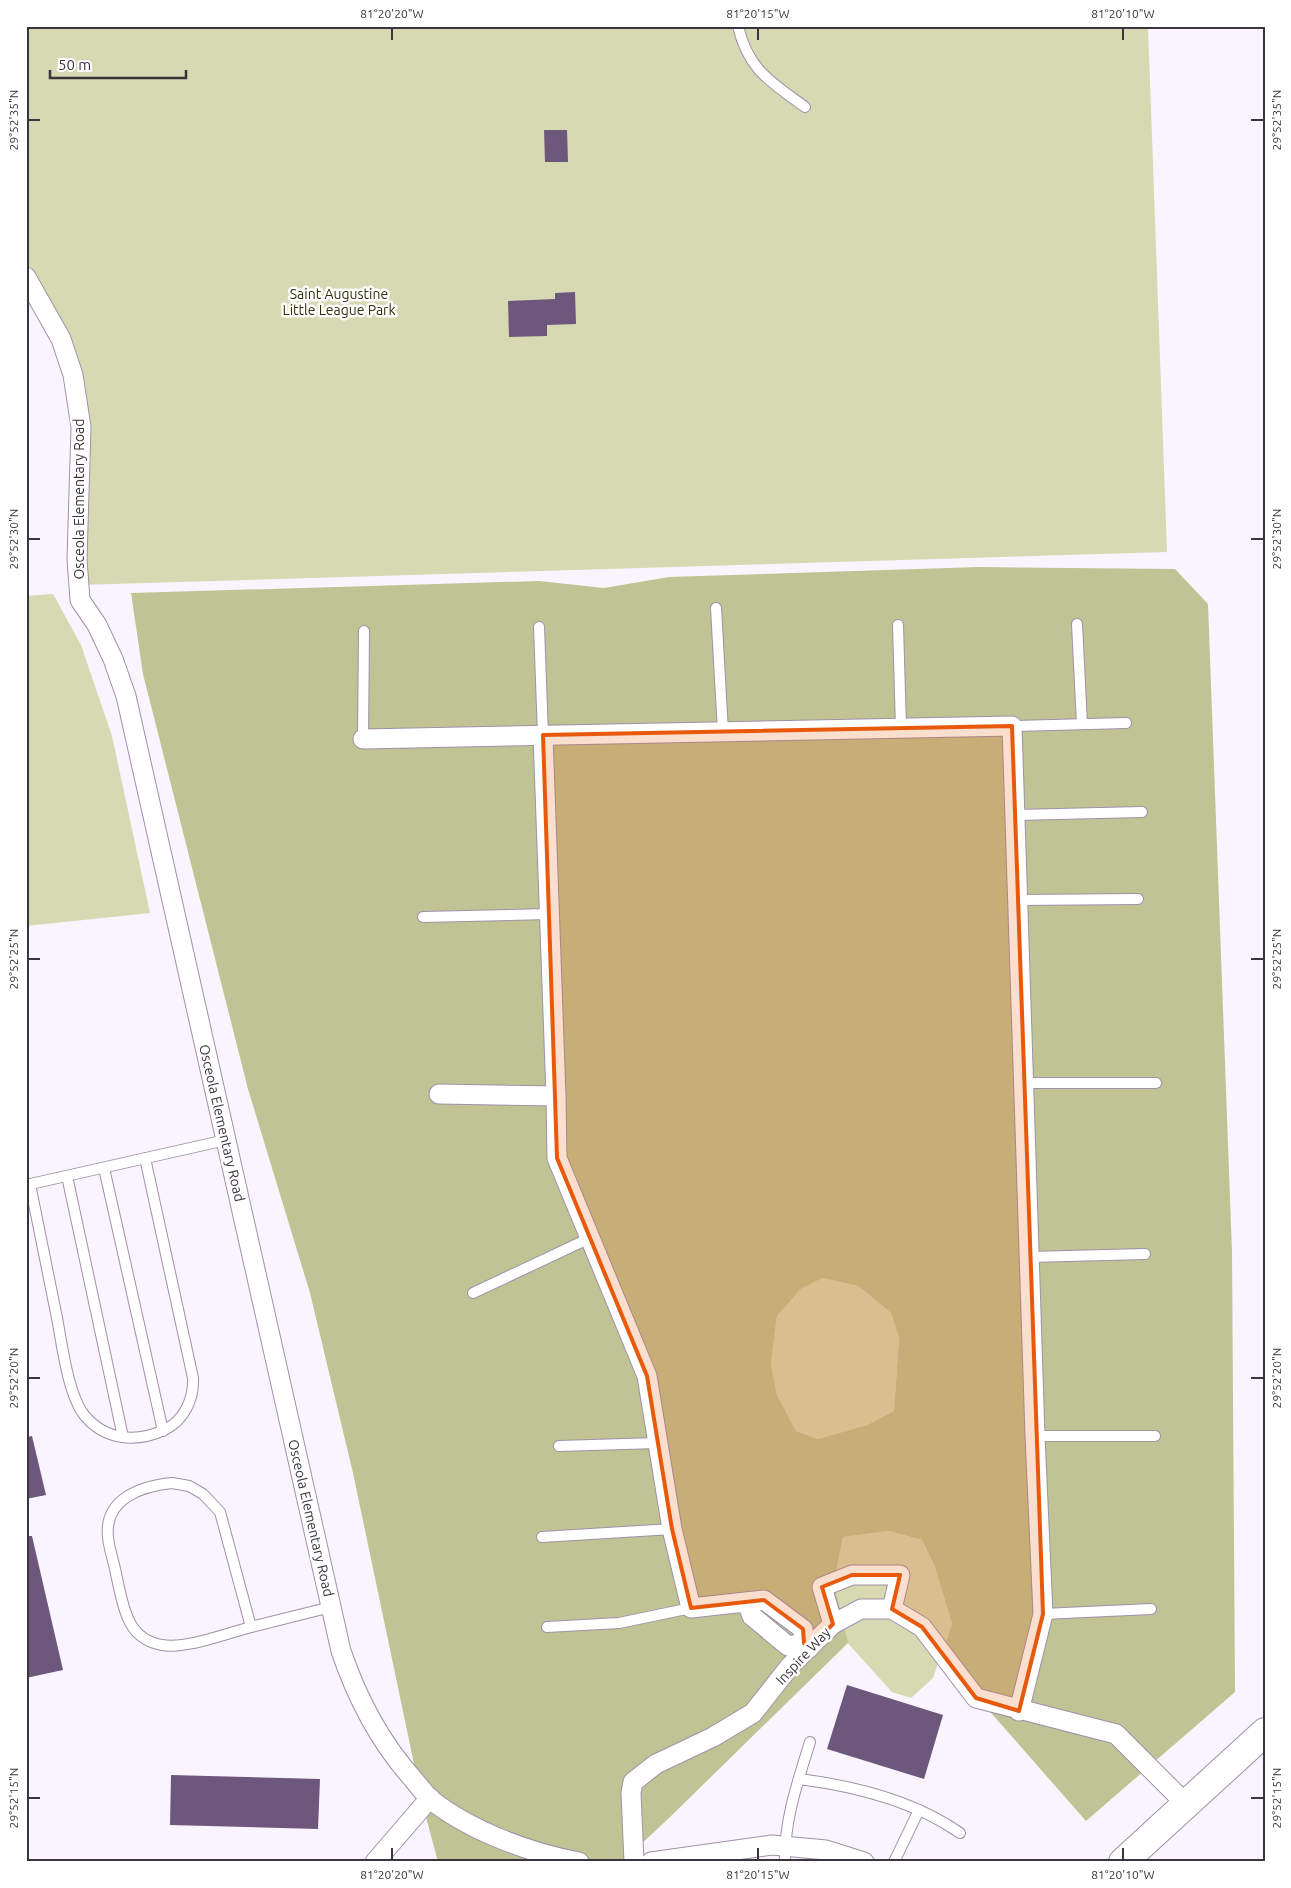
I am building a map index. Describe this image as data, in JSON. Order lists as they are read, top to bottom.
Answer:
{
  "streets": {
    "street": ["Osceola Elementary Road", "Inspire Way"]
  },
  "parks": ["Saint Augustine Little League Park"],
  "scale_bar": "50 m",
  "coordinates": [
    "81°20'20\"W",
    "81°20'15\"W",
    "81°20'10\"W",
    "29°52'35\"N",
    "29°52'30\"N",
    "29°52'25\"N",
    "29°52'20\"N",
    "29°52'15\"N"
  ]
}
